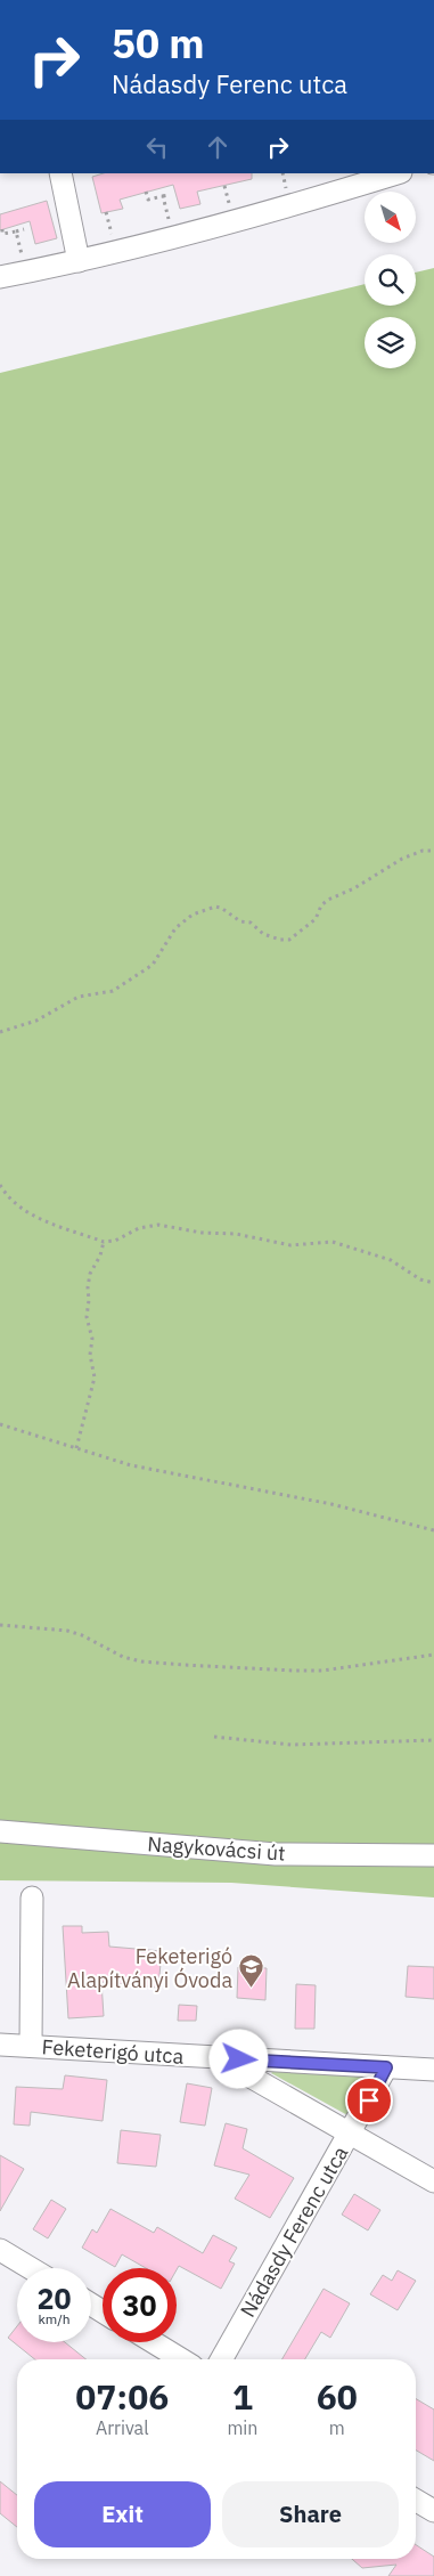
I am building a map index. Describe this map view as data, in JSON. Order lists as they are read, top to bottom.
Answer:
{
  "streets": {
    "street": ["Nagykovácsi út", "Feketerigó utca", "Nádasdy Ferenc utca"]
  },
  "crossings": [
    ["Feketerigó utca", "Nádasdy Ferenc utca"]
  ],
  "places": {
    "school or university": ["Feketerigó Alapítványi Óvoda"]
  },
  "north": "bottom right",
  "page": {
    "turn": ["50 m", "Nádasdy Ferenc utca"],
    "speed": "20 km/h",
    "limit": "30",
    "eta": [
      "07:06",
      "Arrival",
      "1",
      "min",
      "60",
      "m"
    ],
    "buttons": ["Exit", "Share"]
  }
}
